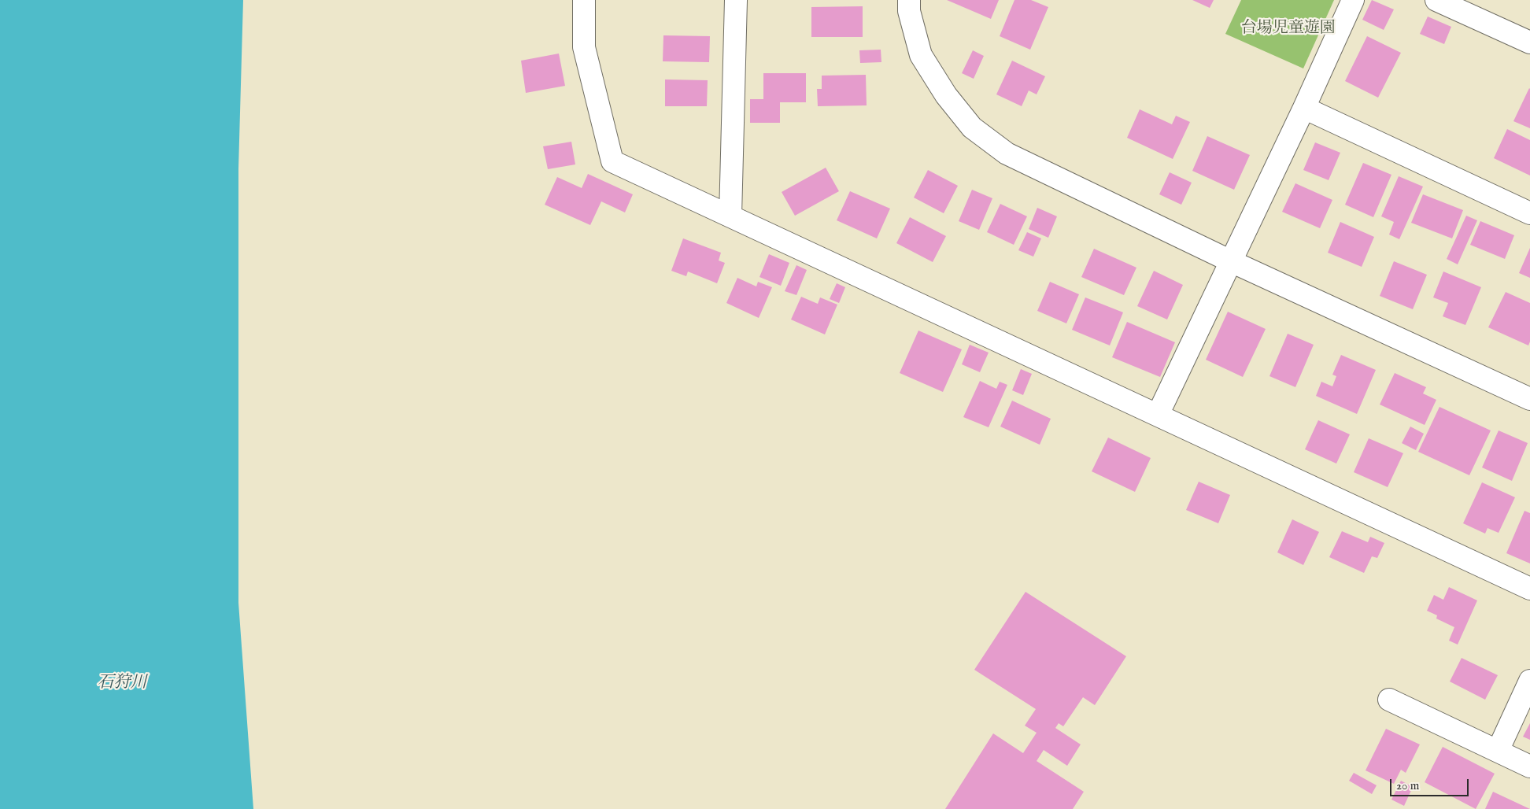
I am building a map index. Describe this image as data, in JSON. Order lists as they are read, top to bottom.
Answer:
{
  "water": ["石狩川"],
  "parks": ["台場児童遊園"],
  "scale_bar": "20 m"
}
